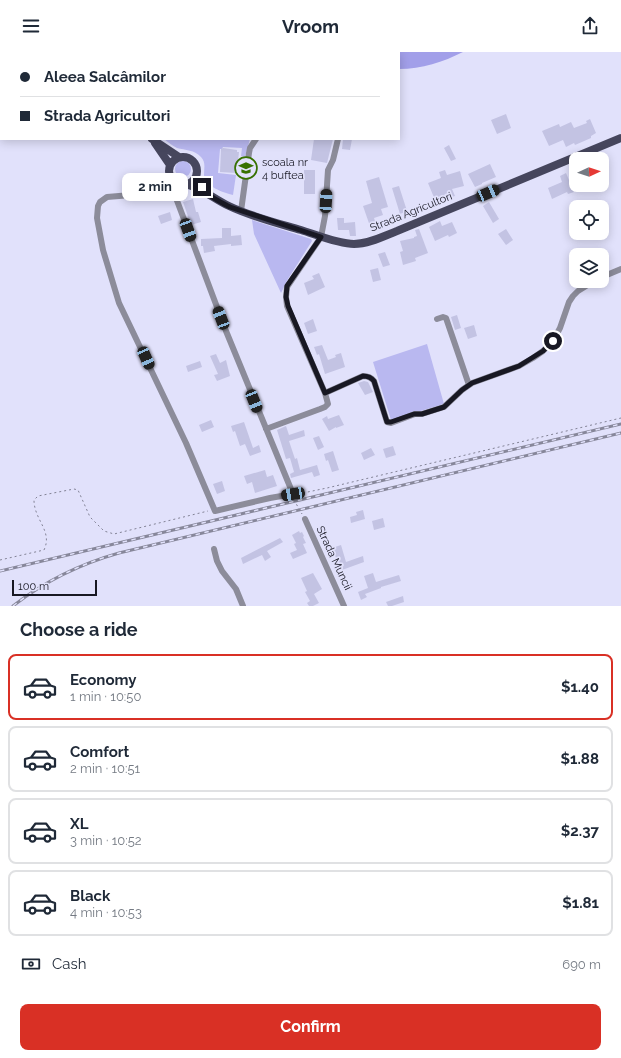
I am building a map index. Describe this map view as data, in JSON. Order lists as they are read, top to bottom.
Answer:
{
  "streets": {
    "main road": ["Strada Agricultori"],
    "street": ["Strada Muncii"]
  },
  "places": {
    "school or university": ["scoala nr 4 buftea"]
  },
  "scale_bar": "100 m",
  "north": "right",
  "page": {
    "header": "Vroom",
    "banner": ["Aleea Salcâmilor", "Strada Agricultori"],
    "bubble": "2 min",
    "scale": "100 m",
    "heading": "Choose a ride",
    "list": [
      {
        "name": "Economy",
        "note": "1 min · 10:50",
        "value": "$1.40"
      },
      {
        "name": "Comfort",
        "note": "2 min · 10:51",
        "value": "$1.88"
      },
      {
        "name": "XL",
        "note": "3 min · 10:52",
        "value": "$2.37"
      },
      {
        "name": "Black",
        "note": "4 min · 10:53",
        "value": "$1.81"
      }
    ],
    "pay": ["Cash", "690 m"],
    "buttons": "Confirm"
  }
}
